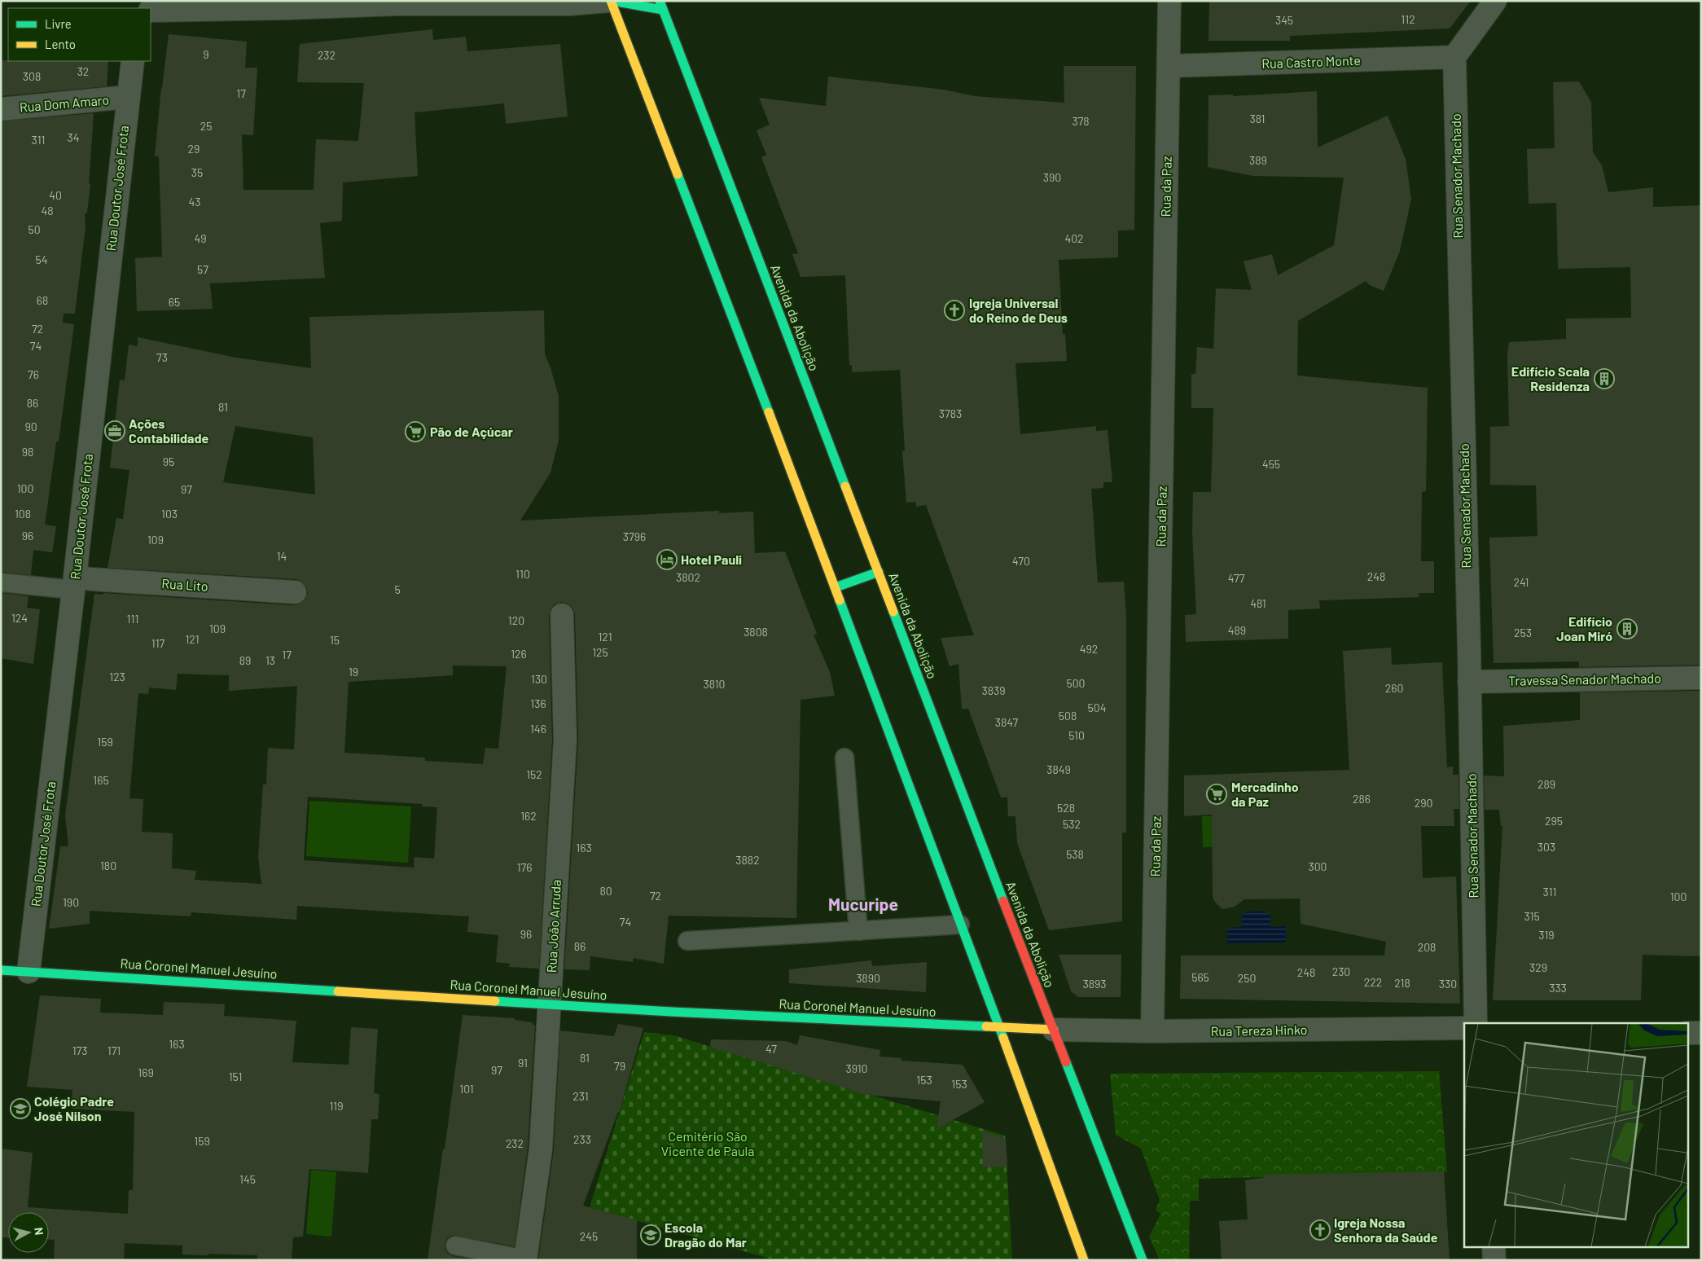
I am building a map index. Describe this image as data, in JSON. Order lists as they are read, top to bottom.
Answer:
{
  "streets": {
    "main road": ["Avenida da Abolição", "Rua Coronel Manuel Jesuíno"],
    "street": [
      "Rua Castro Monte",
      "Rua Dom Amaro",
      "Rua Senador Machado",
      "Rua da Paz",
      "Rua Doutor José Frota",
      "Rua Lito",
      "Travessa Senador Machado",
      "Rua João Arruda",
      "Rua Tereza Hinko"
    ]
  },
  "crossings": [
    ["Rua Castro Monte", "Rua Senador Machado"],
    ["Rua Castro Monte", "Rua da Paz"],
    ["Rua Dom Amaro", "Rua Doutor José Frota"],
    ["Rua Senador Machado", "Travessa Senador Machado"],
    ["Rua da Paz", "Rua Tereza Hinko"],
    ["Rua Doutor José Frota", "Rua Lito"],
    ["Rua Doutor José Frota", "Rua Coronel Manuel Jesuíno"],
    ["Avenida da Abolição", "Rua Coronel Manuel Jesuíno"],
    ["Avenida da Abolição", "Rua Tereza Hinko"],
    ["Rua João Arruda", "Rua Coronel Manuel Jesuíno"],
    ["Rua Coronel Manuel Jesuíno", "Rua Tereza Hinko"]
  ],
  "districts": ["Mucuripe"],
  "parks": ["Cemitério São Vicente de Paula"],
  "places": {
    "church": ["Igreja Universal do Reino de Deus", "Igreja Nossa Senhora da Saúde"],
    "building": ["Edifício Scala Residenza", "Edifício Joan Miró"],
    "office": ["Ações Contabilidade"],
    "supermarket": ["Pão de Açúcar", "Mercadinho da Paz"],
    "hotel": ["Hotel Pauli"],
    "school or university": ["Colégio Padre José Nilson", "Escola Dragão do Mar"]
  },
  "house_numbers": [
    "112",
    "345",
    "9",
    "232",
    "32",
    "308",
    "17",
    "381",
    "378",
    "25",
    "34",
    "311",
    "29",
    "389",
    "35",
    "390",
    "40",
    "43",
    "48",
    "50",
    "49",
    "402",
    "54",
    "57",
    "68",
    "65",
    "72",
    "74",
    "73",
    "76",
    "86",
    "81",
    "3783",
    "90",
    "98",
    "95",
    "455",
    "100",
    "97",
    "108",
    "103",
    "96",
    "3796",
    "109",
    "14",
    "470",
    "110",
    "248",
    "3802",
    "477",
    "241",
    "5",
    "481",
    "124",
    "111",
    "120",
    "109",
    "489",
    "3808",
    "253",
    "121",
    "121",
    "15",
    "117",
    "492",
    "125",
    "126",
    "17",
    "89",
    "13",
    "19",
    "123",
    "130",
    "500",
    "3810",
    "260",
    "3839",
    "136",
    "504",
    "508",
    "3847",
    "146",
    "510",
    "159",
    "3849",
    "152",
    "165",
    "289",
    "286",
    "290",
    "528",
    "162",
    "295",
    "532",
    "303",
    "163",
    "538",
    "3882",
    "180",
    "300",
    "176",
    "80",
    "311",
    "72",
    "100",
    "190",
    "315",
    "74",
    "96",
    "319",
    "86",
    "208",
    "329",
    "230",
    "248",
    "565",
    "3890",
    "250",
    "222",
    "218",
    "3893",
    "330",
    "333",
    "163",
    "47",
    "173",
    "171",
    "81",
    "91",
    "79",
    "3910",
    "97",
    "169",
    "151",
    "153",
    "153",
    "101",
    "231",
    "119",
    "233",
    "159",
    "232",
    "145",
    "245"
  ],
  "legend": ["Livre", "Lento"],
  "north": "right"
}
